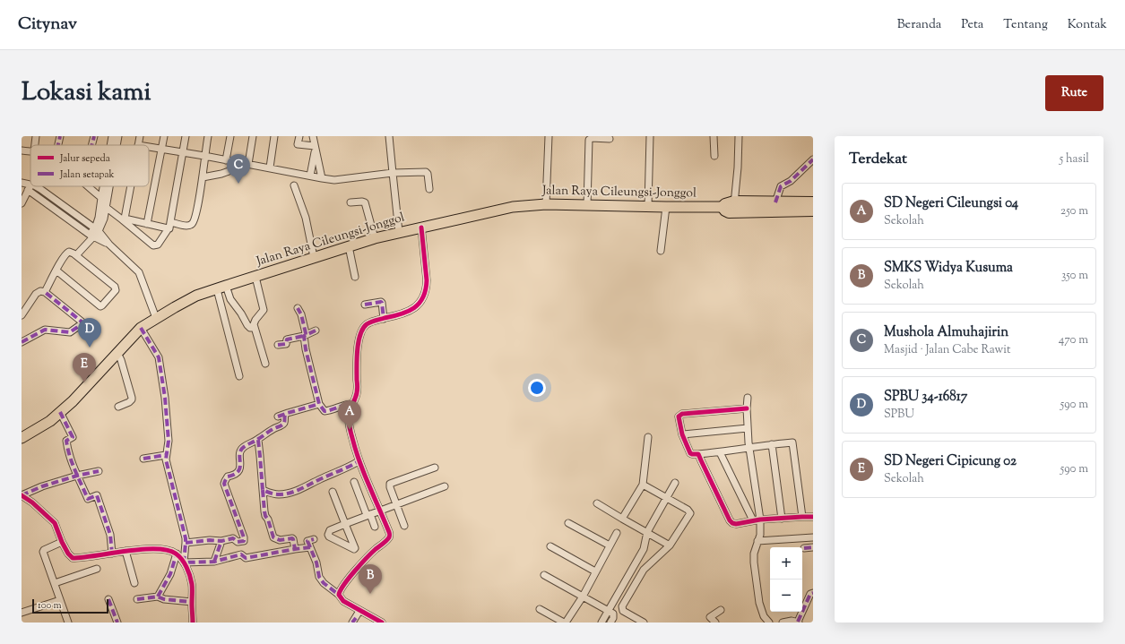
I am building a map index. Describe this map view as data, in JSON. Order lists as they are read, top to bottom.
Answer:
{
  "streets": {
    "highway": ["Jalan Raya Cileungsi-Jonggol"]
  },
  "legend": ["Jalur sepeda", "Jalan setapak"],
  "scale_bar": "100 m",
  "page": {
    "header": "Citynav",
    "nav": [
      "Beranda",
      "Peta",
      "Tentang",
      "Kontak"
    ],
    "title": "Lokasi kami",
    "buttons": "Rute",
    "heading": ["Terdekat", "5 hasil"],
    "pins": [
      "C",
      "D",
      "E",
      "A",
      "B"
    ],
    "list": [
      {
        "mark": "A",
        "name": "SD Negeri Cileungsi 04",
        "note": "Sekolah",
        "value": "250 m"
      },
      {
        "mark": "B",
        "name": "SMKS Widya Kusuma",
        "note": "Sekolah",
        "value": "350 m"
      },
      {
        "mark": "C",
        "name": "Mushola Almuhajirin",
        "note": "Masjid · Jalan Cabe Rawit",
        "value": "470 m"
      },
      {
        "mark": "D",
        "name": "SPBU 34-16817",
        "note": "SPBU",
        "value": "590 m"
      },
      {
        "mark": "E",
        "name": "SD Negeri Cipicung 02",
        "note": "Sekolah",
        "value": "590 m"
      }
    ],
    "map_buttons": ["+", "−"],
    "scale": "100 m"
  }
}
